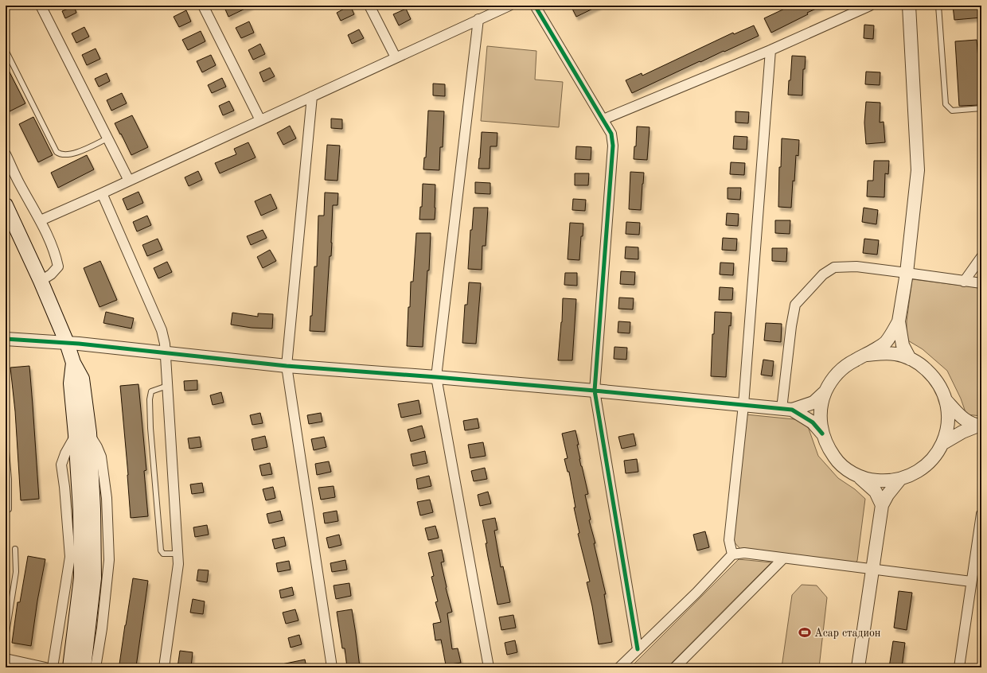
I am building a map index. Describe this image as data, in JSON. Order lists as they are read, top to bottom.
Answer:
{
  "places": {
    "sports": ["Асар стадион"]
  }
}
